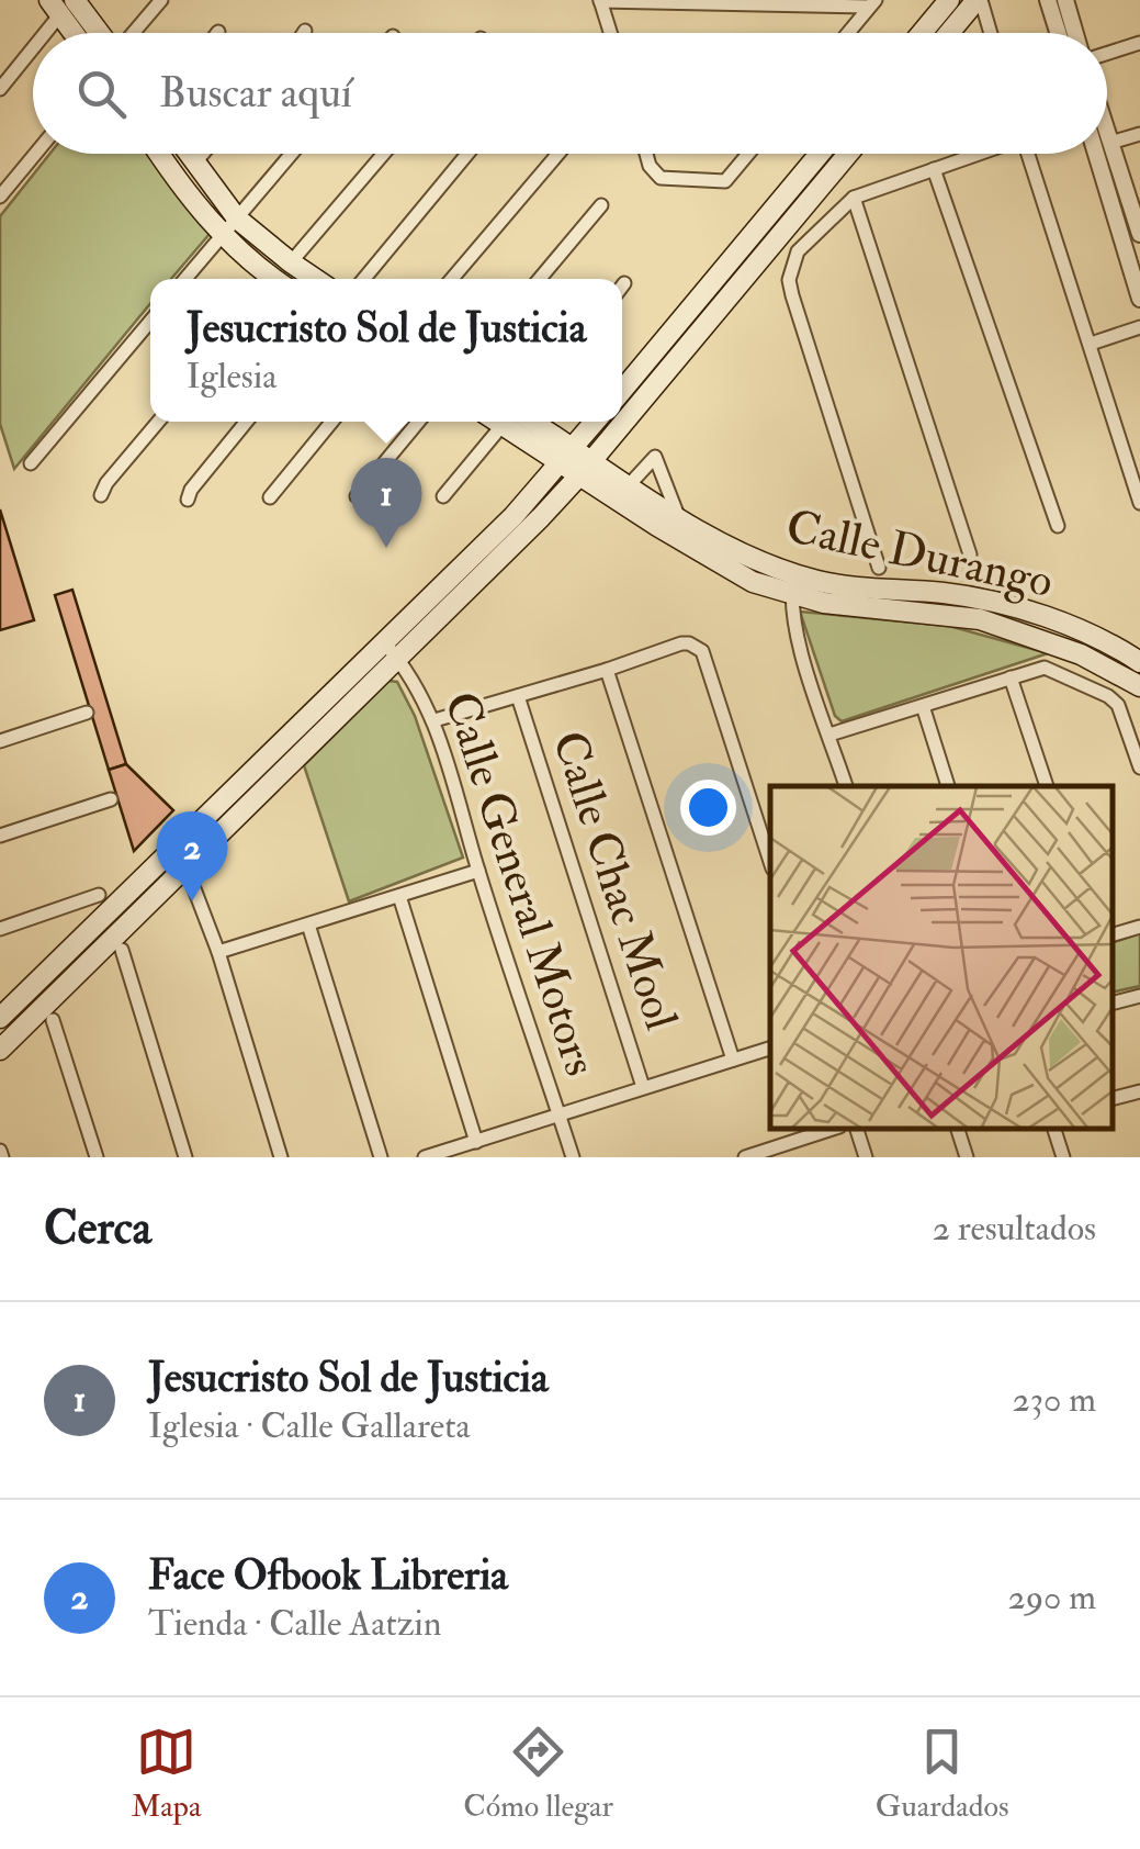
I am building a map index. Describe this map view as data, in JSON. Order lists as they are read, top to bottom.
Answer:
{
  "streets": {
    "main road": ["Calle Durango"],
    "street": ["Calle Chac Mool", "Calle General Motors"]
  },
  "page": {
    "search": "Buscar aquí",
    "popup": ["Jesucristo Sol de Justicia", "Iglesia"],
    "pins": ["1", "2"],
    "heading": ["Cerca", "2 resultados"],
    "list": [
      {
        "mark": "1",
        "name": "Jesucristo Sol de Justicia",
        "note": "Iglesia · Calle Gallareta",
        "value": "230 m"
      },
      {
        "mark": "2",
        "name": "Face Ofbook Libreria",
        "note": "Tienda · Calle Aatzin",
        "value": "290 m"
      }
    ],
    "nav": ["Mapa", "Cómo llegar", "Guardados"]
  }
}
